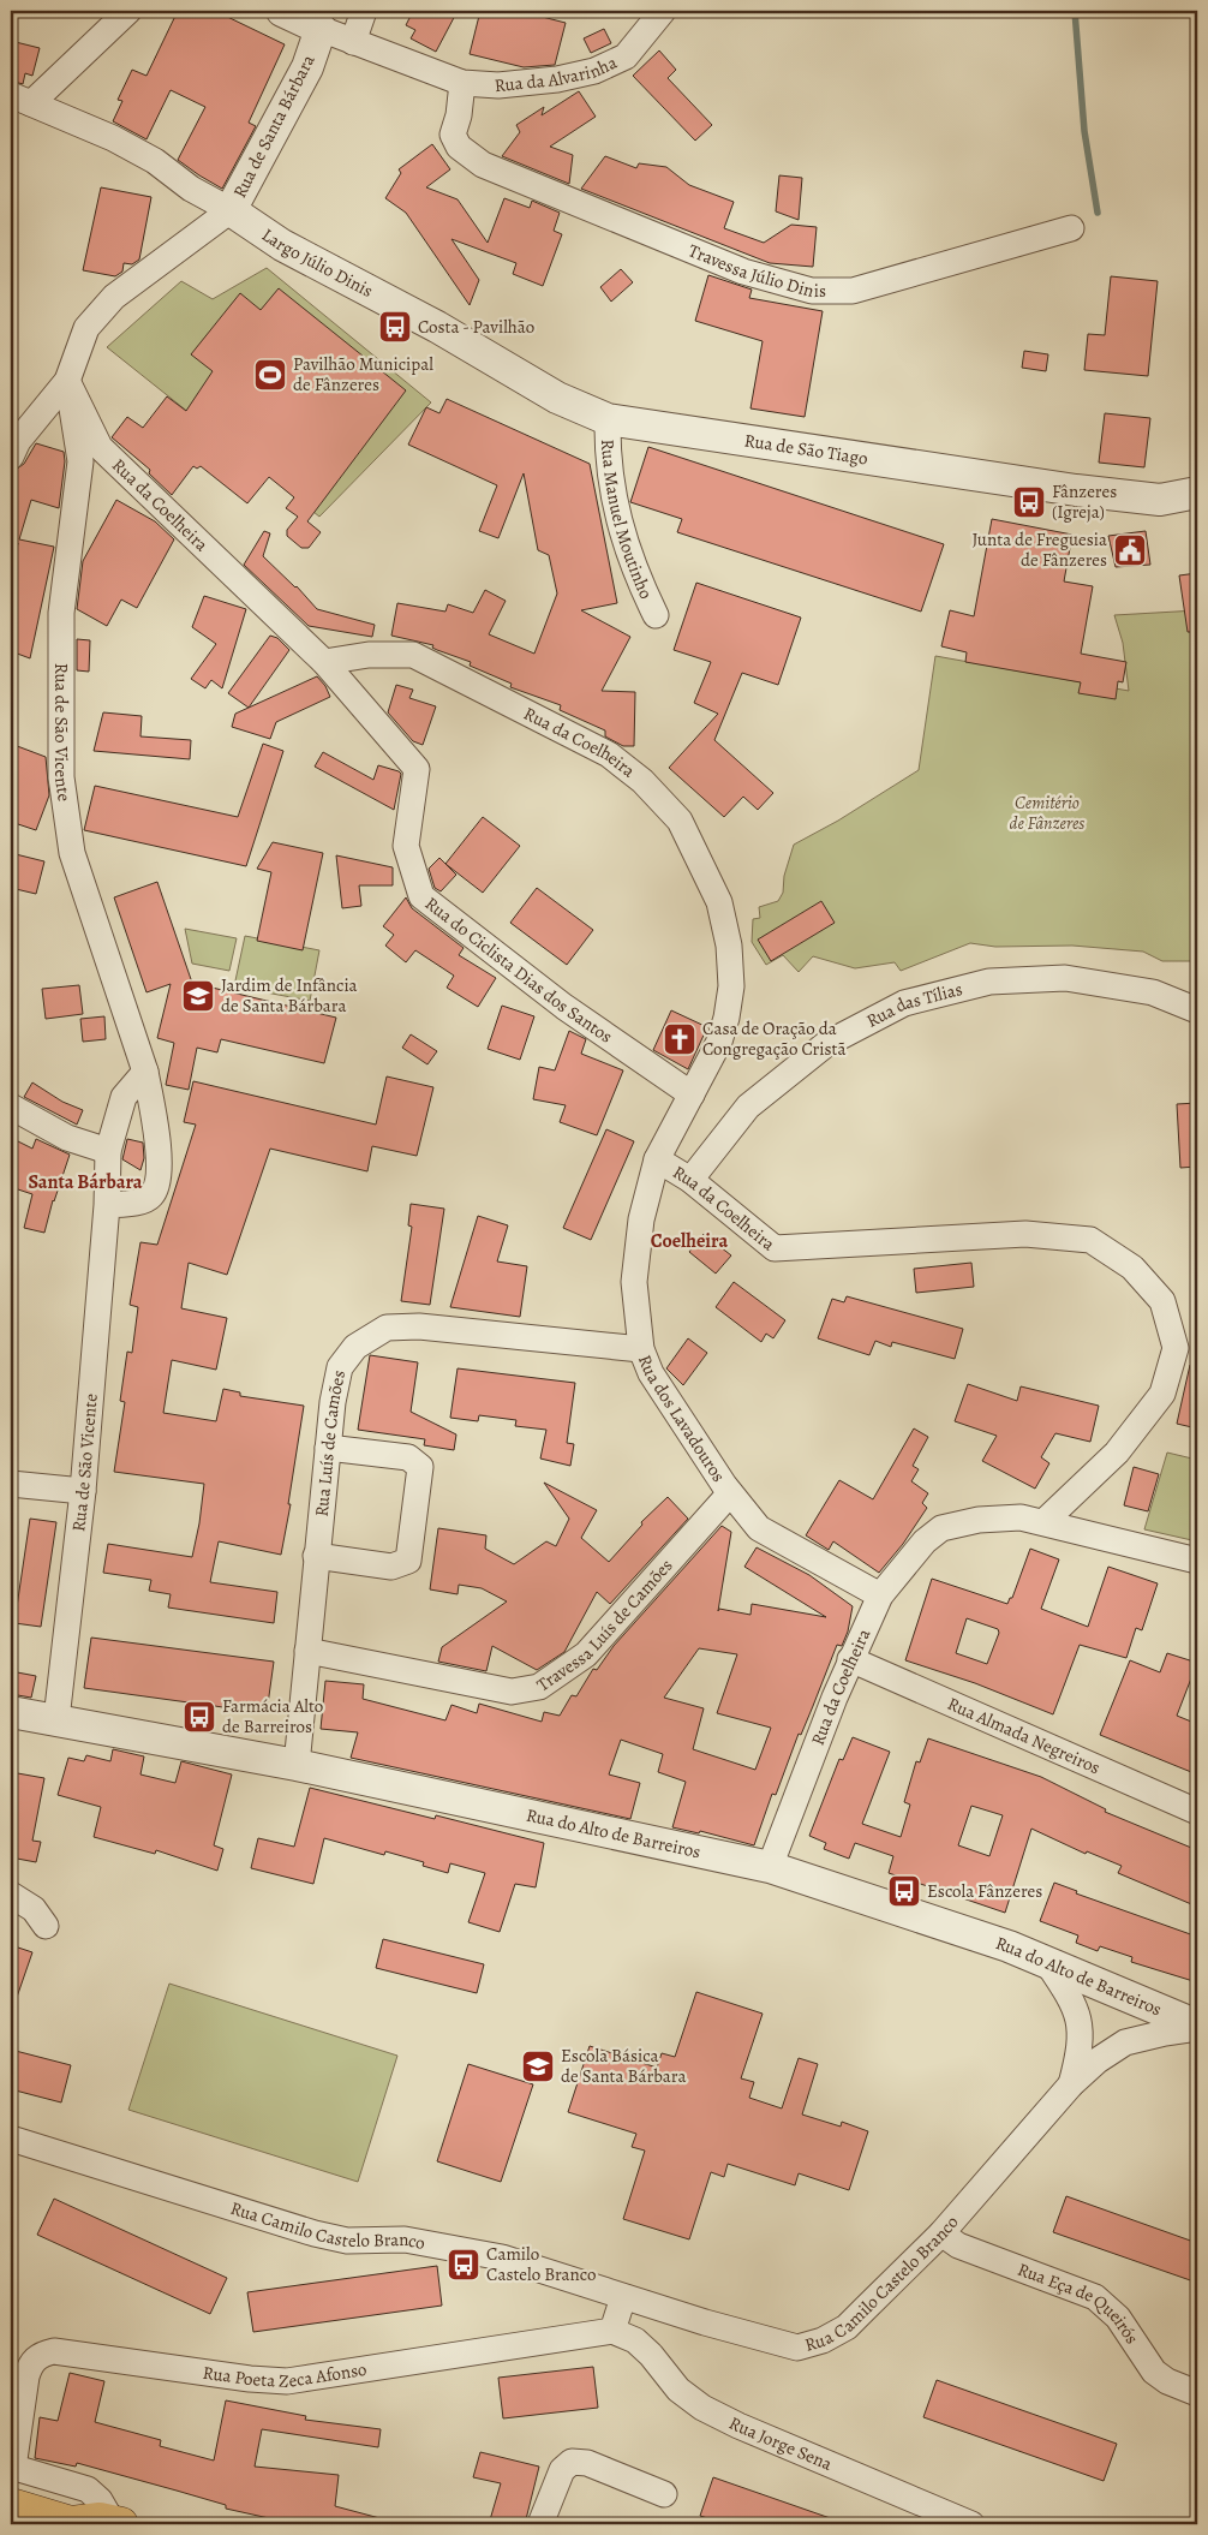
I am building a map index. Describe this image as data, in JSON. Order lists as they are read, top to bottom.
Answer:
{
  "streets": {
    "street": [
      "Rua da Alvarinha",
      "Rua de Santa Bárbara",
      "Largo Júlio Dinis",
      "Travessa Júlio Dinis",
      "Rua de São Tiago",
      "Rua da Coelheira",
      "Rua Manuel Moutinho",
      "Rua de São Vicente",
      "Rua do Ciclista Dias dos Santos",
      "Rua das Tílias",
      "Rua dos Lavadouros",
      "Rua Luís de Camões",
      "Travessa Luís de Camões",
      "Rua Almada Negreiros",
      "Rua do Alto de Barreiros",
      "Rua Camilo Castelo Branco",
      "Rua Eça de Queirós",
      "Rua Poeta Zeca Afonso",
      "Rua Jorge Sena"
    ]
  },
  "crossings": [
    ["Rua da Alvarinha", "Travessa Júlio Dinis"],
    ["Rua de Santa Bárbara", "Largo Júlio Dinis"],
    ["Rua de Santa Bárbara", "Rua da Coelheira"],
    ["Rua de Santa Bárbara", "Rua de São Vicente"],
    ["Largo Júlio Dinis", "Rua de São Tiago"],
    ["Rua de São Tiago", "Rua Manuel Moutinho"],
    ["Rua da Coelheira", "Rua de São Vicente"],
    ["Rua da Coelheira", "Rua do Ciclista Dias dos Santos"],
    ["Rua da Coelheira", "Rua das Tílias"],
    ["Rua da Coelheira", "Rua dos Lavadouros"],
    ["Rua da Coelheira", "Rua Almada Negreiros"],
    ["Rua da Coelheira", "Rua do Alto de Barreiros"],
    ["Rua de São Vicente", "Rua do Alto de Barreiros"],
    ["Rua dos Lavadouros", "Rua Luís de Camões"],
    ["Rua dos Lavadouros", "Travessa Luís de Camões"],
    ["Rua Luís de Camões", "Travessa Luís de Camões"],
    ["Rua Luís de Camões", "Rua do Alto de Barreiros"],
    ["Rua do Alto de Barreiros", "Rua Camilo Castelo Branco"],
    ["Rua Camilo Castelo Branco", "Rua Eça de Queirós"],
    ["Rua Poeta Zeca Afonso", "Rua Jorge Sena"]
  ],
  "districts": ["Santa Bárbara", "Coelheira"],
  "parks": ["Cemitério de Fânzeres"],
  "places": {
    "bus stop": [
      "Costa - Pavilhão",
      "Fânzeres (Igreja)",
      "Farmácia Alto de Barreiros",
      "Escola Fânzeres",
      "Camilo Castelo Branco"
    ],
    "sports": ["Pavilhão Municipal de Fânzeres"],
    "public building": ["Junta de Freguesia de Fânzeres"],
    "school or university": ["Jardim de Infância de Santa Bárbara", "Escola Básica de Santa Bárbara"],
    "church": ["Casa de Oração da Congregação Cristã"]
  }
}
